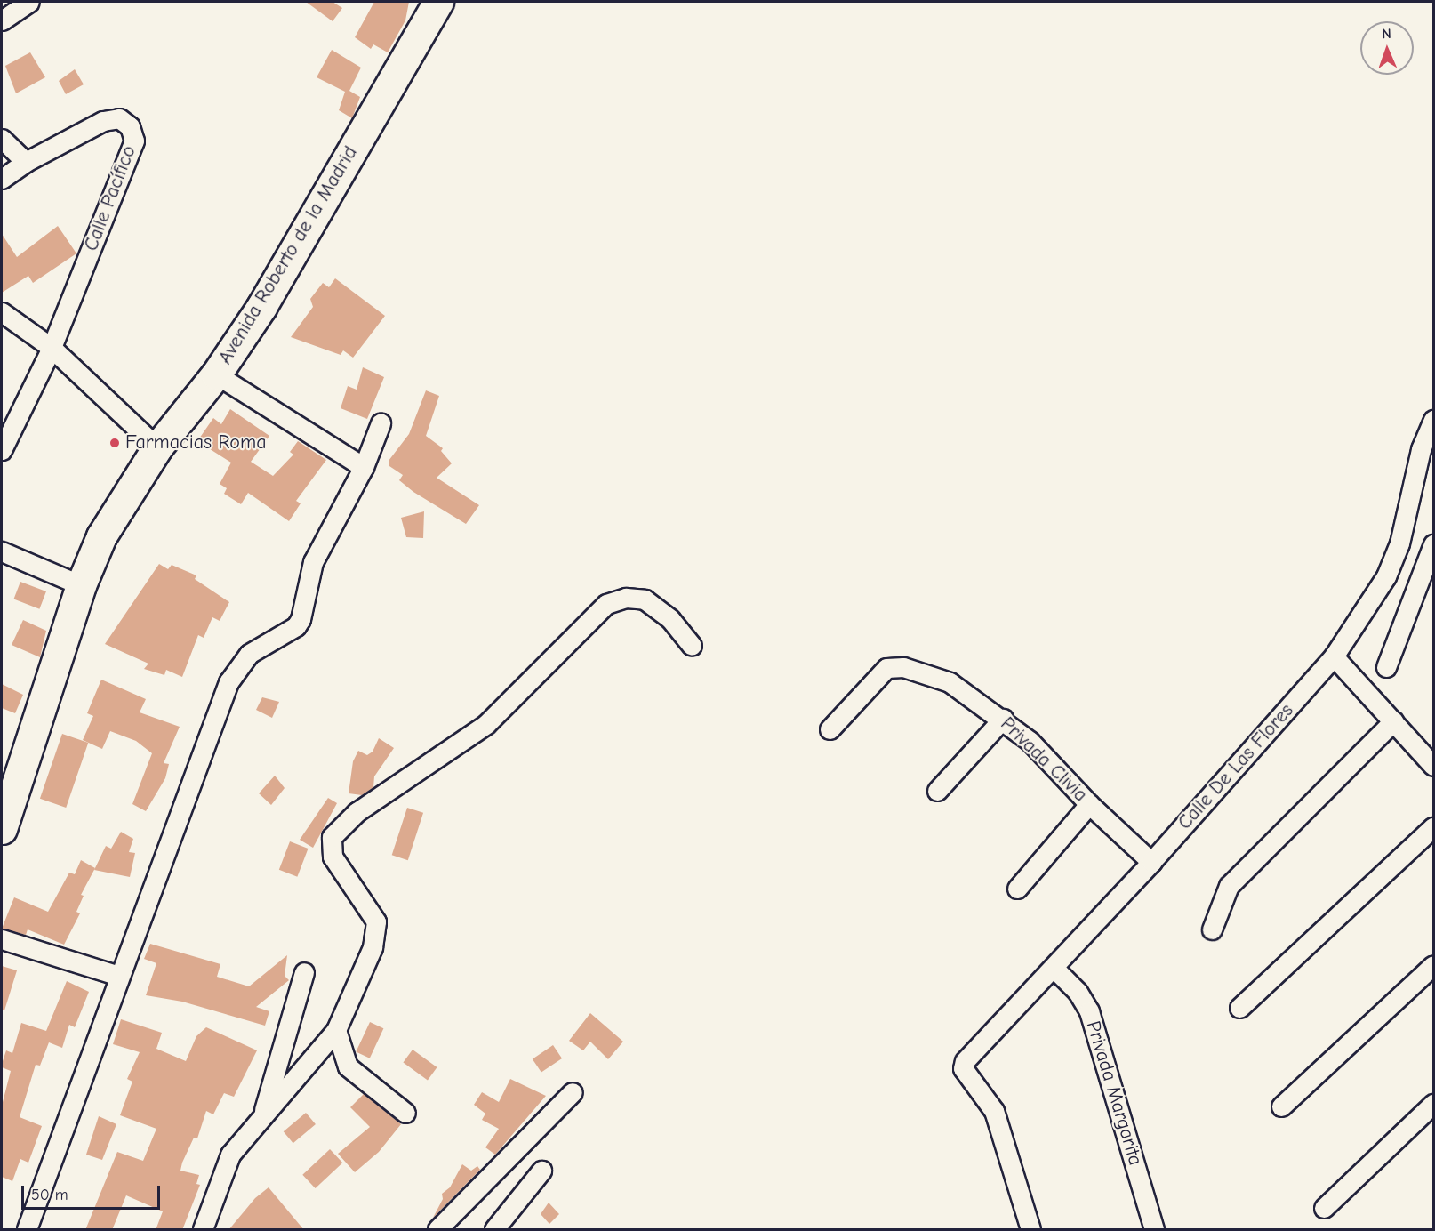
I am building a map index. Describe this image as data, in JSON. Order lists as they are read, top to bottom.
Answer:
{
  "streets": {
    "main road": ["Avenida Roberto de la Madrid"],
    "street": [
      "Calle Pacífico",
      "Privada Clivia",
      "Calle De Las Flores",
      "Privada Margarita"
    ]
  },
  "crossings": [
    ["Privada Clivia", "Calle De Las Flores"],
    ["Calle De Las Flores", "Privada Margarita"]
  ],
  "places": ["Farmacias Roma"],
  "scale_bar": "50 m",
  "north": "top"
}
